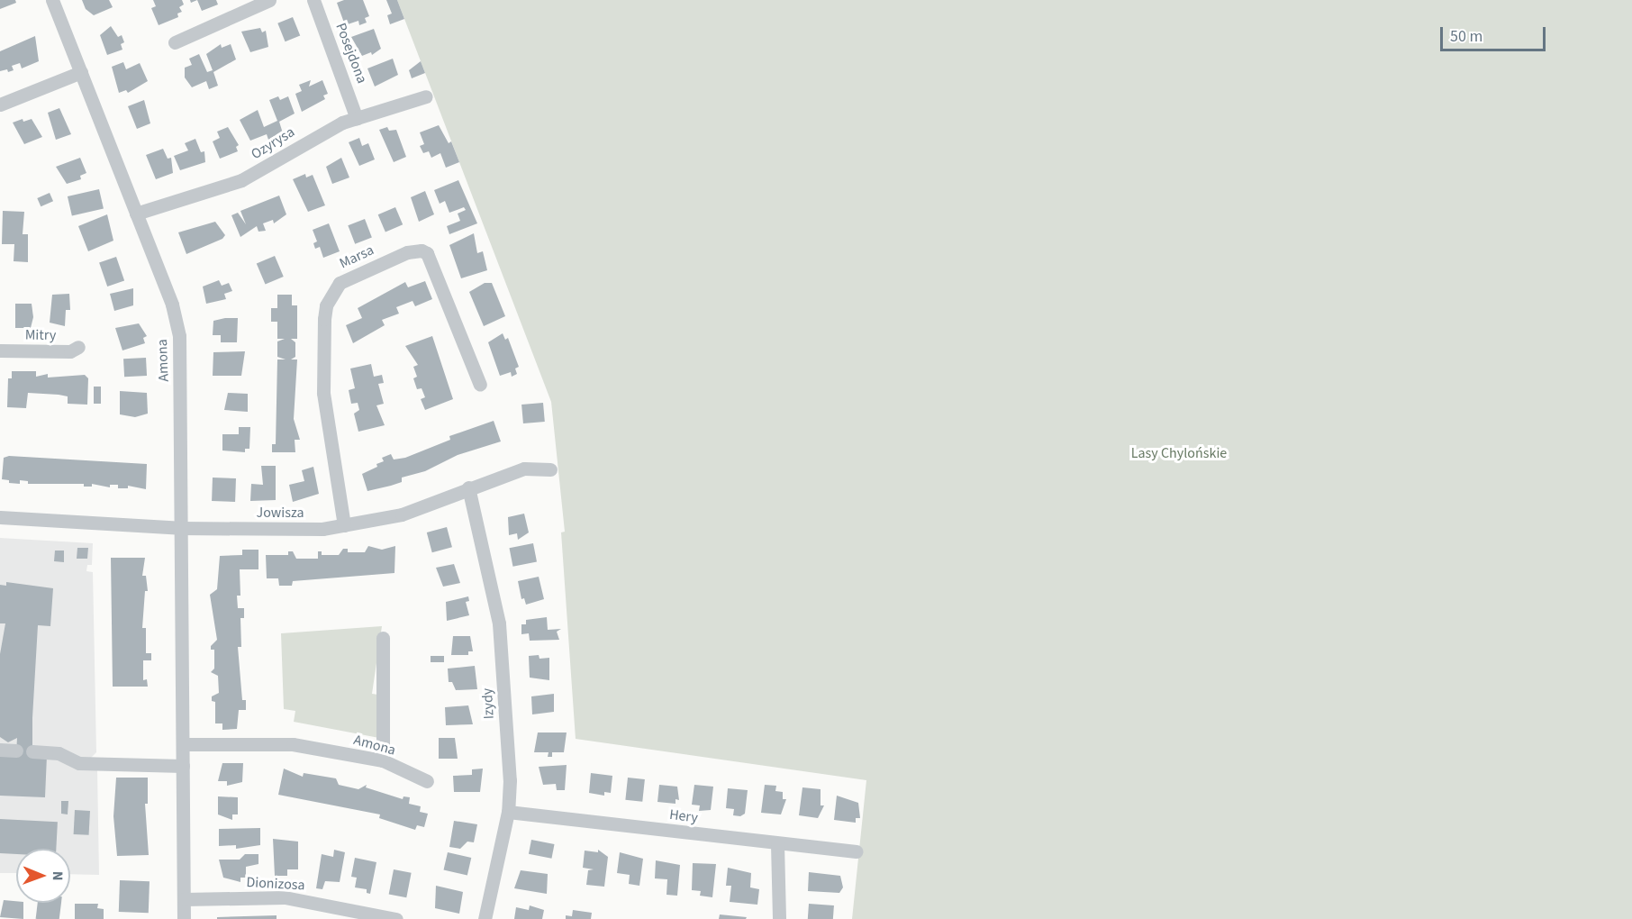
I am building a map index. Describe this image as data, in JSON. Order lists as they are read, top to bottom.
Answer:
{
  "streets": {
    "street": [
      "Posejdona",
      "Ozyrysa",
      "Marsa",
      "Mitry",
      "Amona",
      "Jowisza",
      "Izydy",
      "Hery",
      "Dionizosa"
    ]
  },
  "crossings": [
    ["Posejdona", "Ozyrysa"],
    ["Ozyrysa", "Amona"],
    ["Marsa", "Jowisza"],
    ["Amona", "Jowisza"],
    ["Amona", "Dionizosa"],
    ["Jowisza", "Izydy"],
    ["Izydy", "Hery"]
  ],
  "parks": ["Lasy Chylońskie"],
  "scale_bar": "50 m",
  "north": "right"
}
